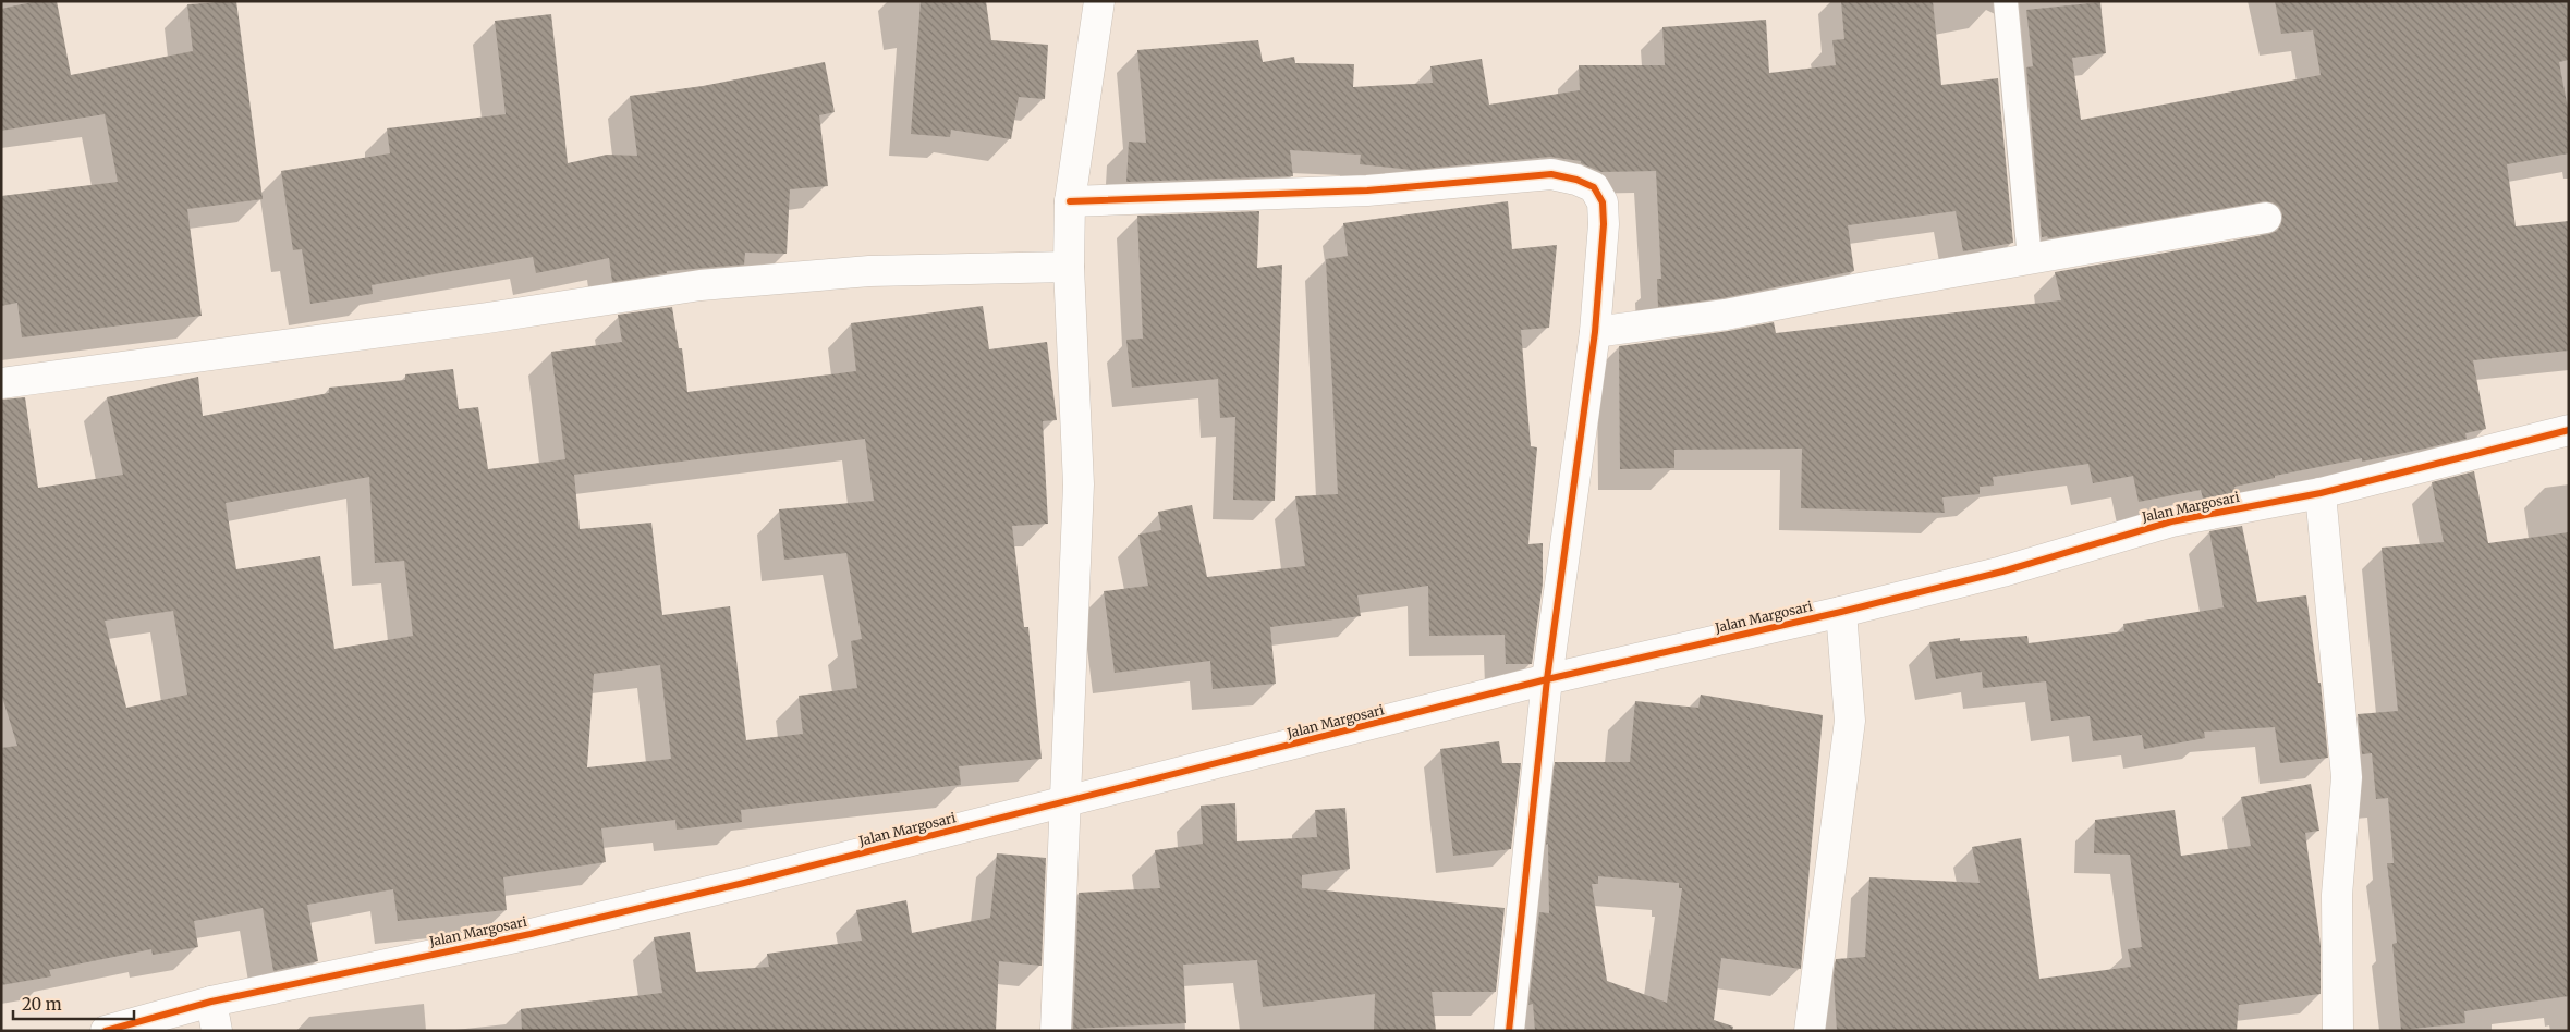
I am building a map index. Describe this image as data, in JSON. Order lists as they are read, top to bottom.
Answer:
{
  "streets": {
    "street": ["Jalan Margosari"]
  },
  "scale_bar": "20 m"
}
